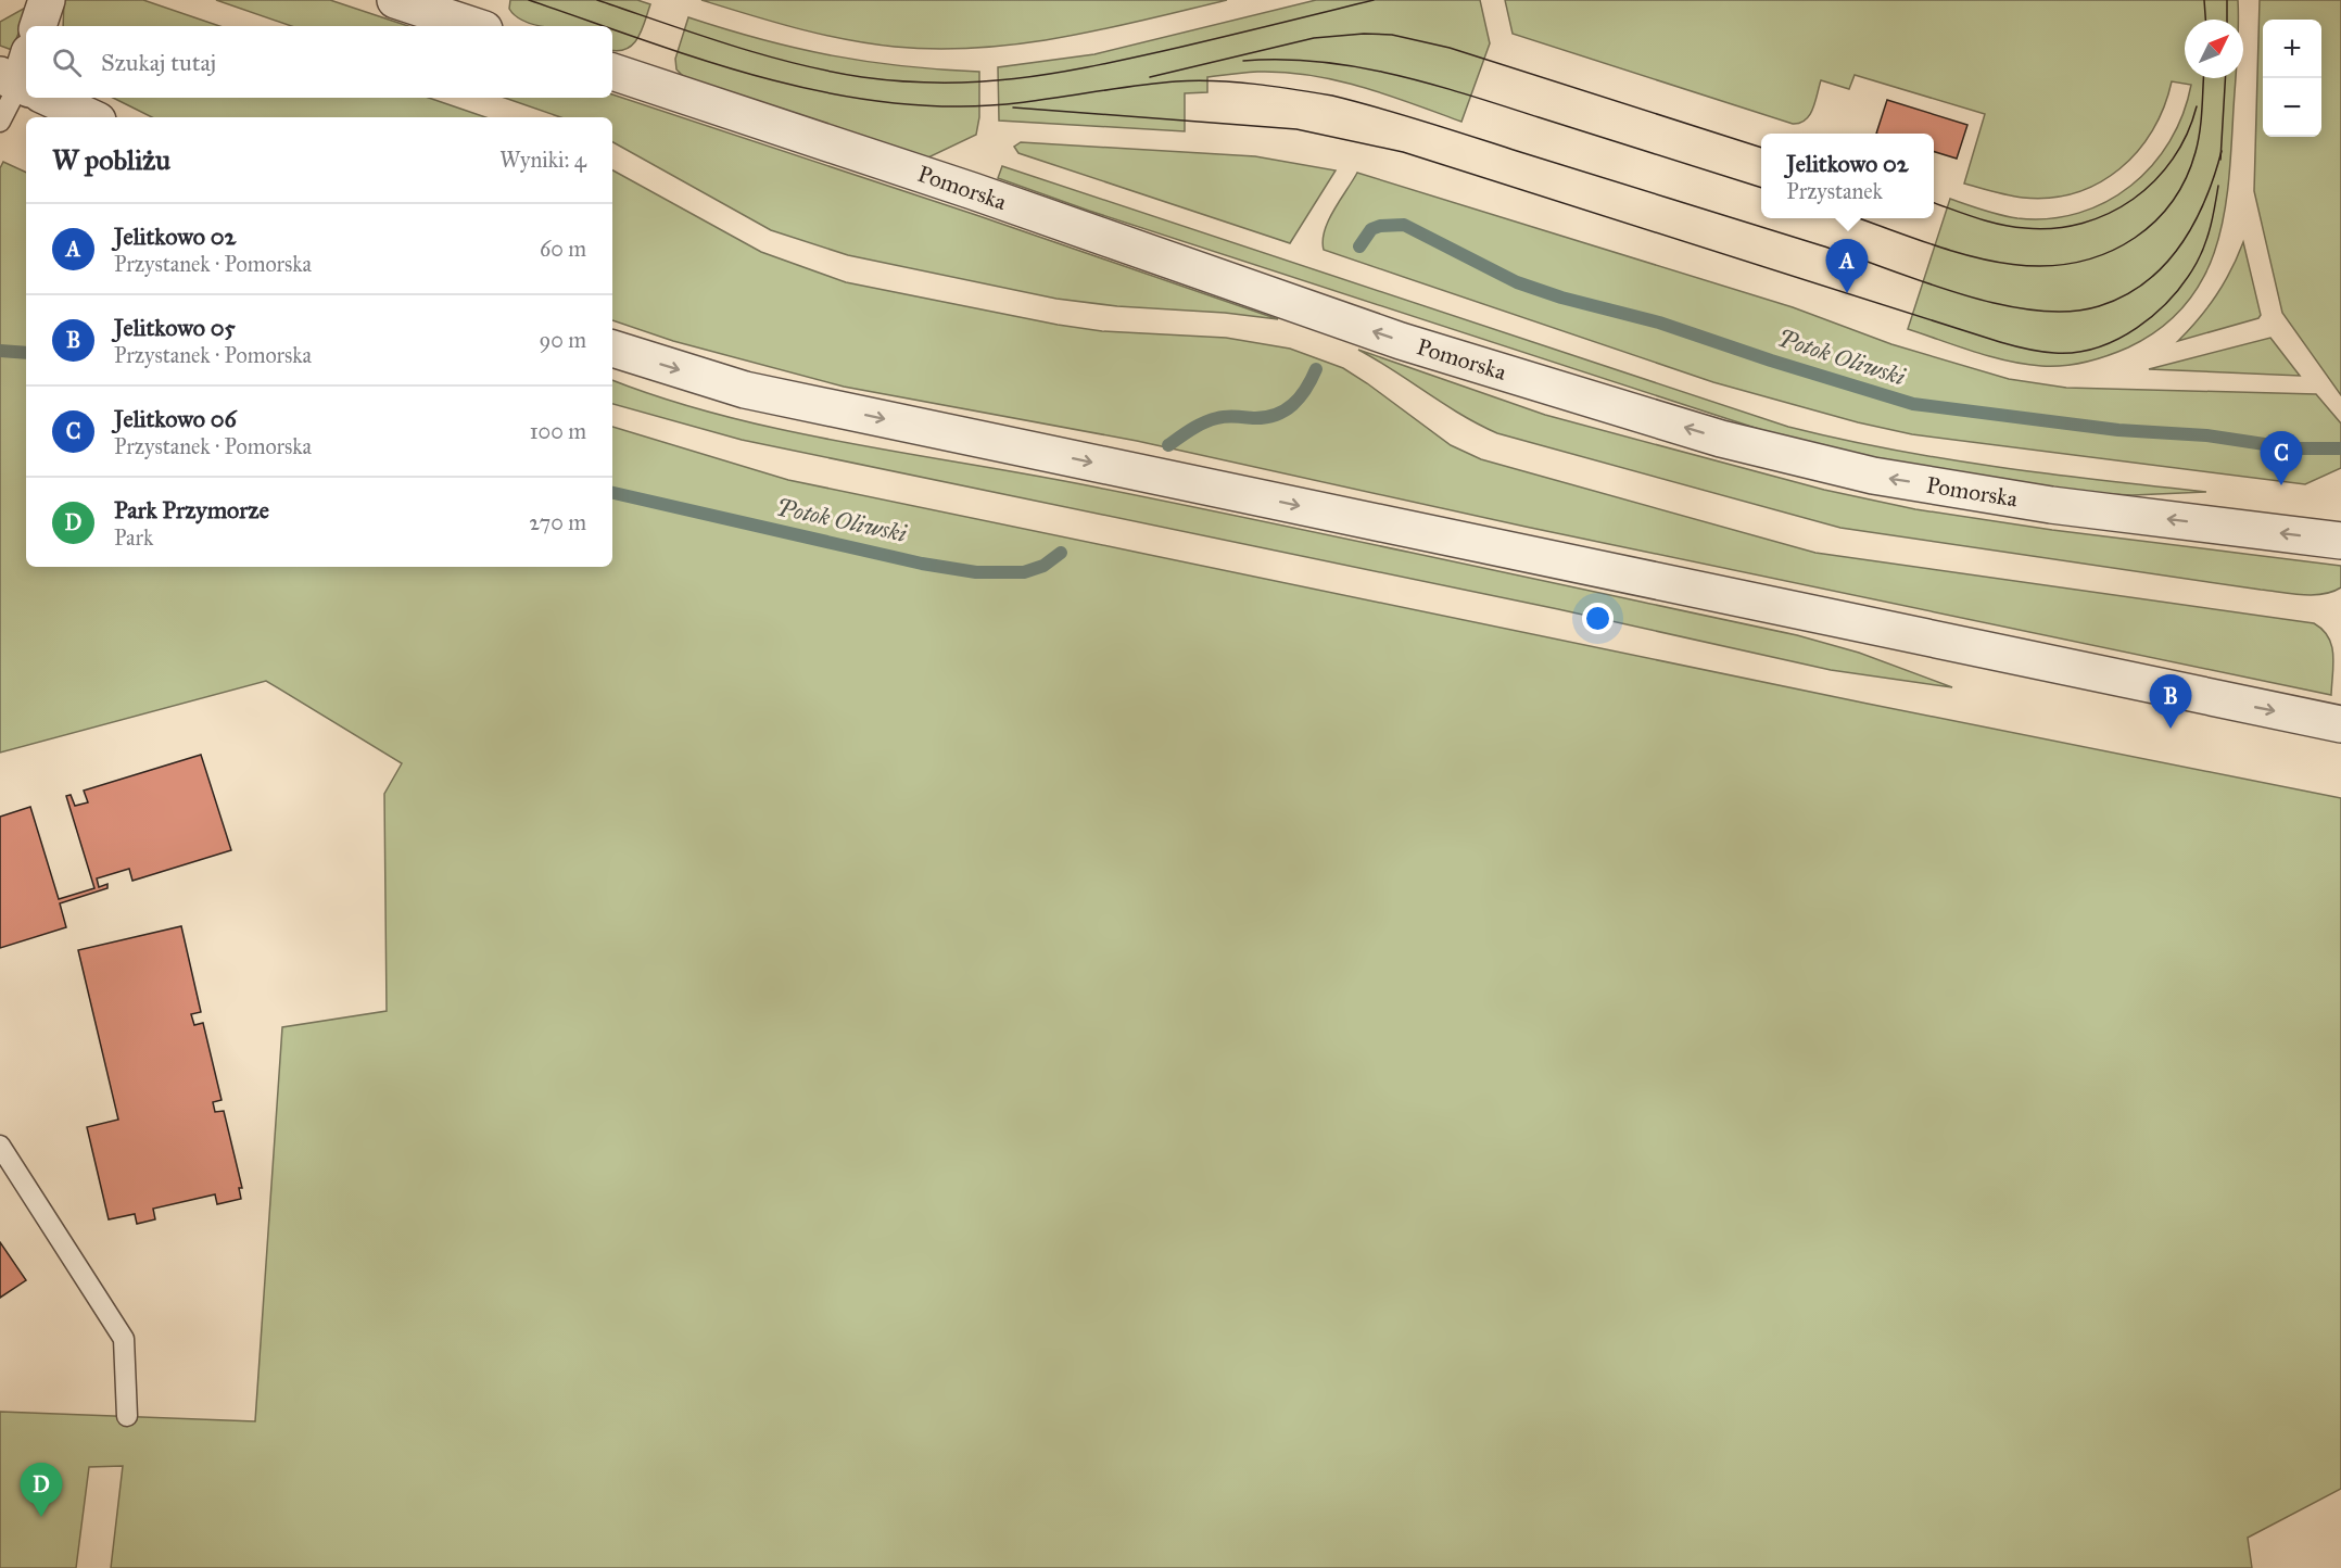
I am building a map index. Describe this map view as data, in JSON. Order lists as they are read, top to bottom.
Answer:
{
  "streets": {
    "street": ["Pomorska"]
  },
  "water": ["Potok Oliwski"],
  "north": "top right",
  "page": {
    "map_buttons": ["+", "−"],
    "search": "Szukaj tutaj",
    "heading": ["W pobliżu", "Wyniki: 4"],
    "popup": ["Jelitkowo 02", "Przystanek"],
    "list": [
      {
        "mark": "A",
        "name": "Jelitkowo 02",
        "note": "Przystanek · Pomorska",
        "value": "60 m"
      },
      {
        "mark": "B",
        "name": "Jelitkowo 05",
        "note": "Przystanek · Pomorska",
        "value": "90 m"
      },
      {
        "mark": "C",
        "name": "Jelitkowo 06",
        "note": "Przystanek · Pomorska",
        "value": "100 m"
      },
      {
        "mark": "D",
        "name": "Park Przymorze",
        "note": "Park",
        "value": "270 m"
      }
    ],
    "pins": [
      "A",
      "C",
      "B",
      "D"
    ]
  }
}
